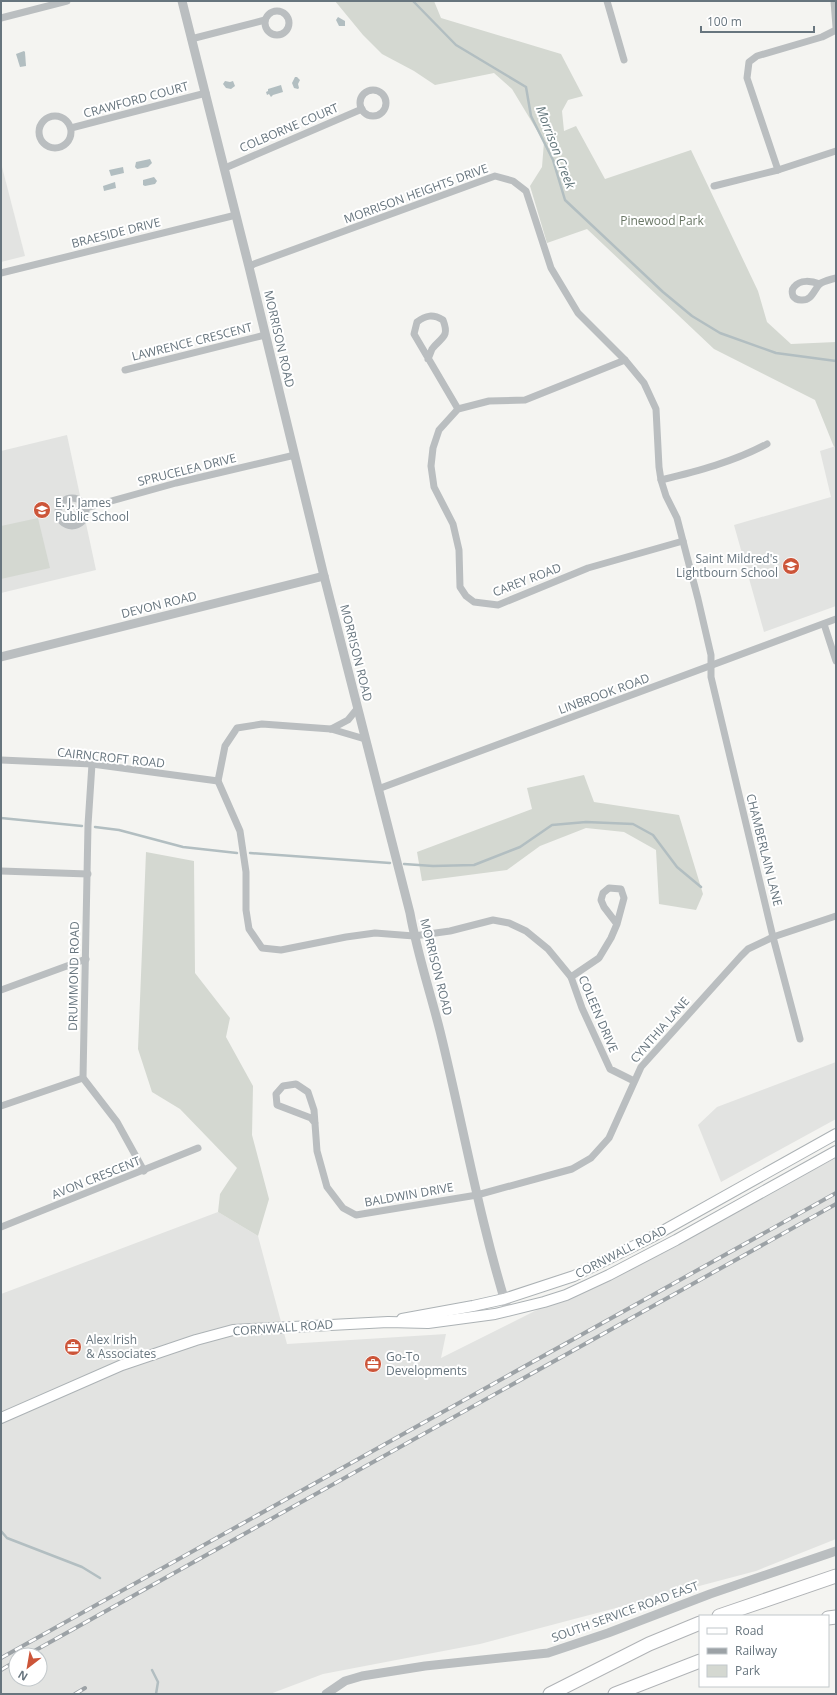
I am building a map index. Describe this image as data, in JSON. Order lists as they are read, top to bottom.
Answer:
{
  "streets": {
    "main road": ["CORNWALL ROAD"],
    "street": [
      "CRAWFORD COURT",
      "COLBORNE COURT",
      "MORRISON HEIGHTS DRIVE",
      "BRAESIDE DRIVE",
      "MORRISON ROAD",
      "LAWRENCE CRESCENT",
      "SPRUCELEA DRIVE",
      "CAREY ROAD",
      "DEVON ROAD",
      "LINBROOK ROAD",
      "CAIRNCROFT ROAD",
      "CHAMBERLAIN LANE",
      "DRUMMOND ROAD",
      "COLEEN DRIVE",
      "CYNTHIA LANE",
      "AVON CRESCENT",
      "BALDWIN DRIVE",
      "SOUTH SERVICE ROAD EAST"
    ]
  },
  "crossings": [
    ["CRAWFORD COURT", "MORRISON ROAD"],
    ["COLBORNE COURT", "MORRISON ROAD"],
    ["MORRISON HEIGHTS DRIVE", "MORRISON ROAD"],
    ["MORRISON HEIGHTS DRIVE", "CAREY ROAD"],
    ["MORRISON HEIGHTS DRIVE", "LINBROOK ROAD"],
    ["MORRISON HEIGHTS DRIVE", "CHAMBERLAIN LANE"],
    ["BRAESIDE DRIVE", "MORRISON ROAD"],
    ["MORRISON ROAD", "LAWRENCE CRESCENT"],
    ["MORRISON ROAD", "SPRUCELEA DRIVE"],
    ["MORRISON ROAD", "DEVON ROAD"],
    ["MORRISON ROAD", "LINBROOK ROAD"],
    ["MORRISON ROAD", "COLEEN DRIVE"],
    ["MORRISON ROAD", "CYNTHIA LANE"],
    ["MORRISON ROAD", "BALDWIN DRIVE"],
    ["MORRISON ROAD", "CORNWALL ROAD"],
    ["LINBROOK ROAD", "CHAMBERLAIN LANE"],
    ["CAIRNCROFT ROAD", "DRUMMOND ROAD"],
    ["CAIRNCROFT ROAD", "COLEEN DRIVE"],
    ["CHAMBERLAIN LANE", "CYNTHIA LANE"],
    ["COLEEN DRIVE", "CYNTHIA LANE"],
    ["CYNTHIA LANE", "BALDWIN DRIVE"]
  ],
  "water": ["Morrison Creek"],
  "parks": ["Pinewood Park"],
  "places": {
    "school or university": ["E. J. James Public School", "Saint Mildred's Lightbourn School"],
    "office": ["Alex Irish & Associates", "Go-To Developments"]
  },
  "legend": ["Road", "Railway", "Park"],
  "scale_bar": "100 m",
  "north": "bottom left"
}
